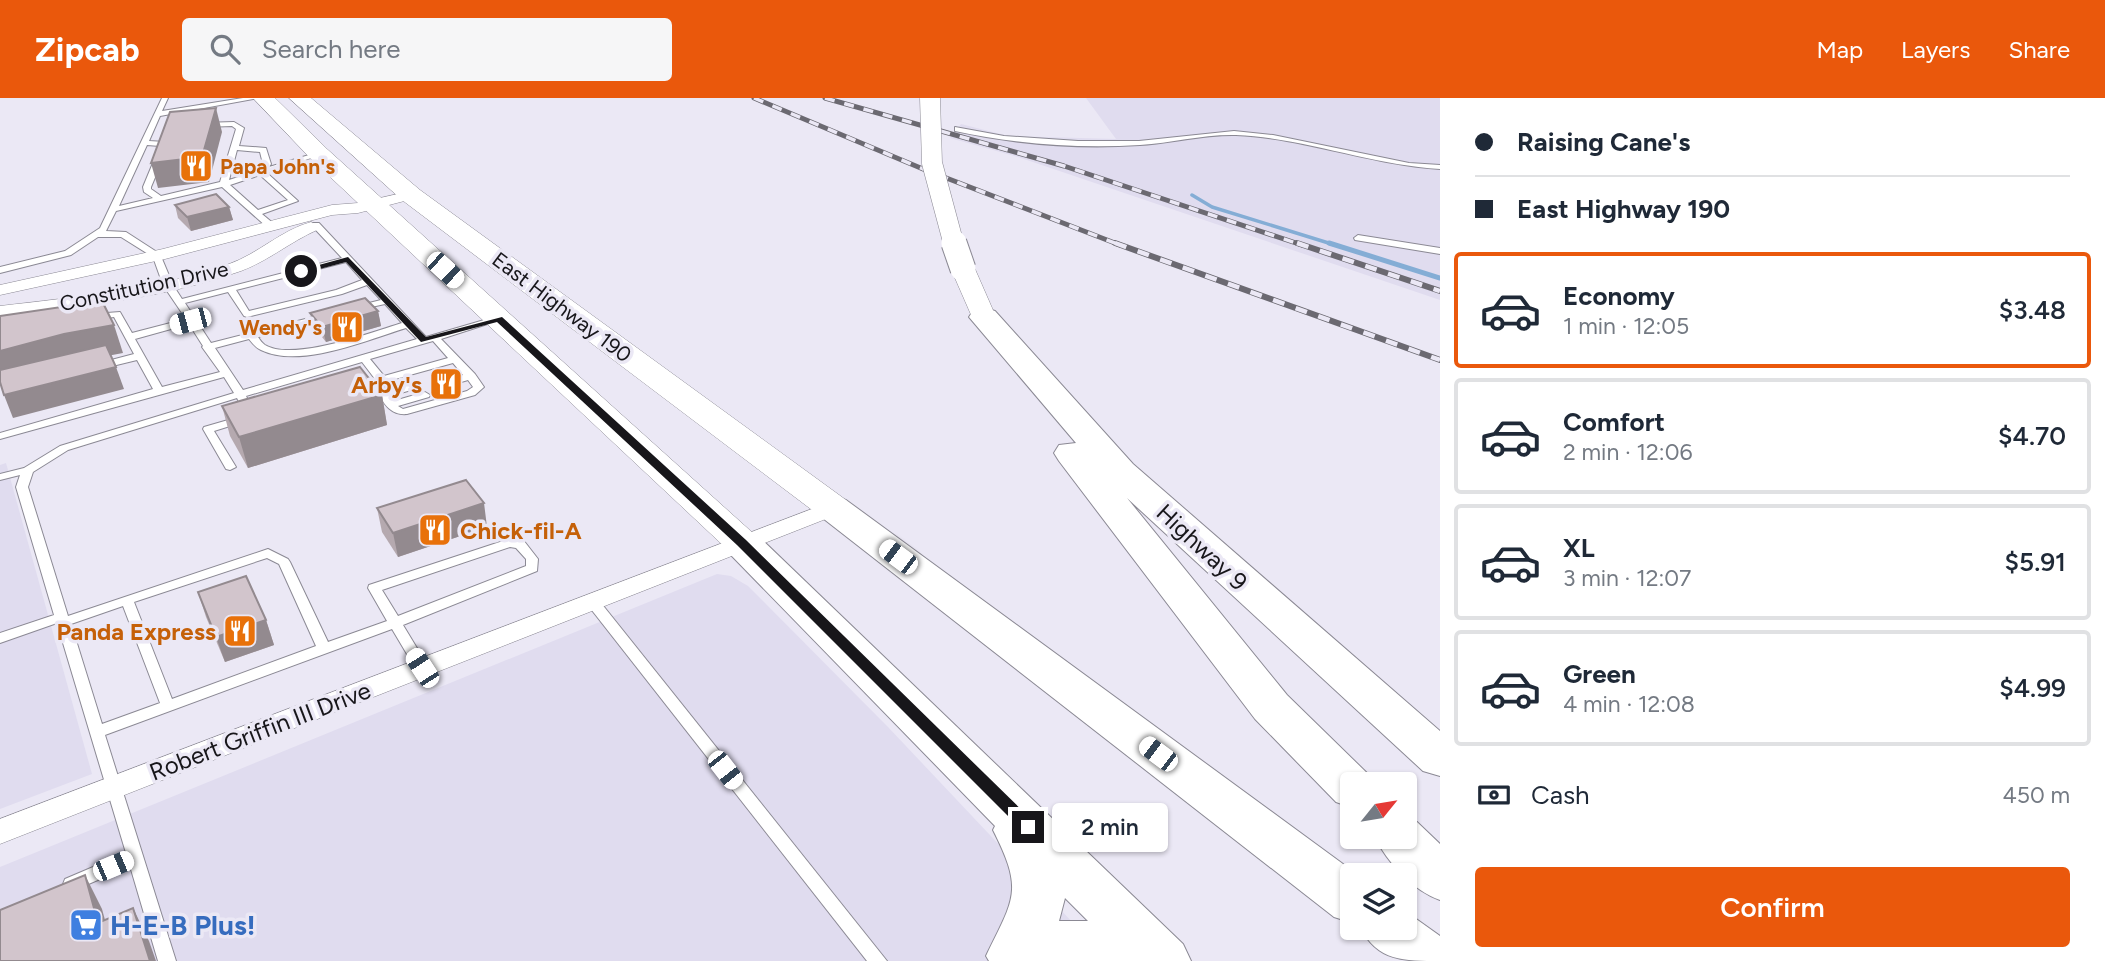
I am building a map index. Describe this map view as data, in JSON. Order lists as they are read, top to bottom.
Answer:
{
  "streets": {
    "highway": ["East Highway 190", "Highway 9"],
    "street": ["Constitution Drive", "Robert Griffin III Drive"]
  },
  "crossings": [
    ["Constitution Drive", "East Highway 190"],
    ["East Highway 190", "Robert Griffin III Drive"]
  ],
  "places": {
    "restaurant": [
      "Papa John's",
      "Wendy's",
      "Arby's",
      "Chick-fil-A",
      "Panda Express"
    ],
    "supermarket": ["H-E-B Plus!"]
  },
  "north": "top right",
  "page": {
    "header": "Zipcab",
    "search": "Search here",
    "nav": ["Map", "Layers", "Share"],
    "banner": ["Raising Cane's", "East Highway 190"],
    "list": [
      {
        "name": "Economy",
        "note": "1 min · 12:05",
        "value": "$3.48"
      },
      {
        "name": "Comfort",
        "note": "2 min · 12:06",
        "value": "$4.70"
      },
      {
        "name": "XL",
        "note": "3 min · 12:07",
        "value": "$5.91"
      },
      {
        "name": "Green",
        "note": "4 min · 12:08",
        "value": "$4.99"
      }
    ],
    "pay": ["Cash", "450 m"],
    "bubble": "2 min",
    "buttons": "Confirm"
  }
}
